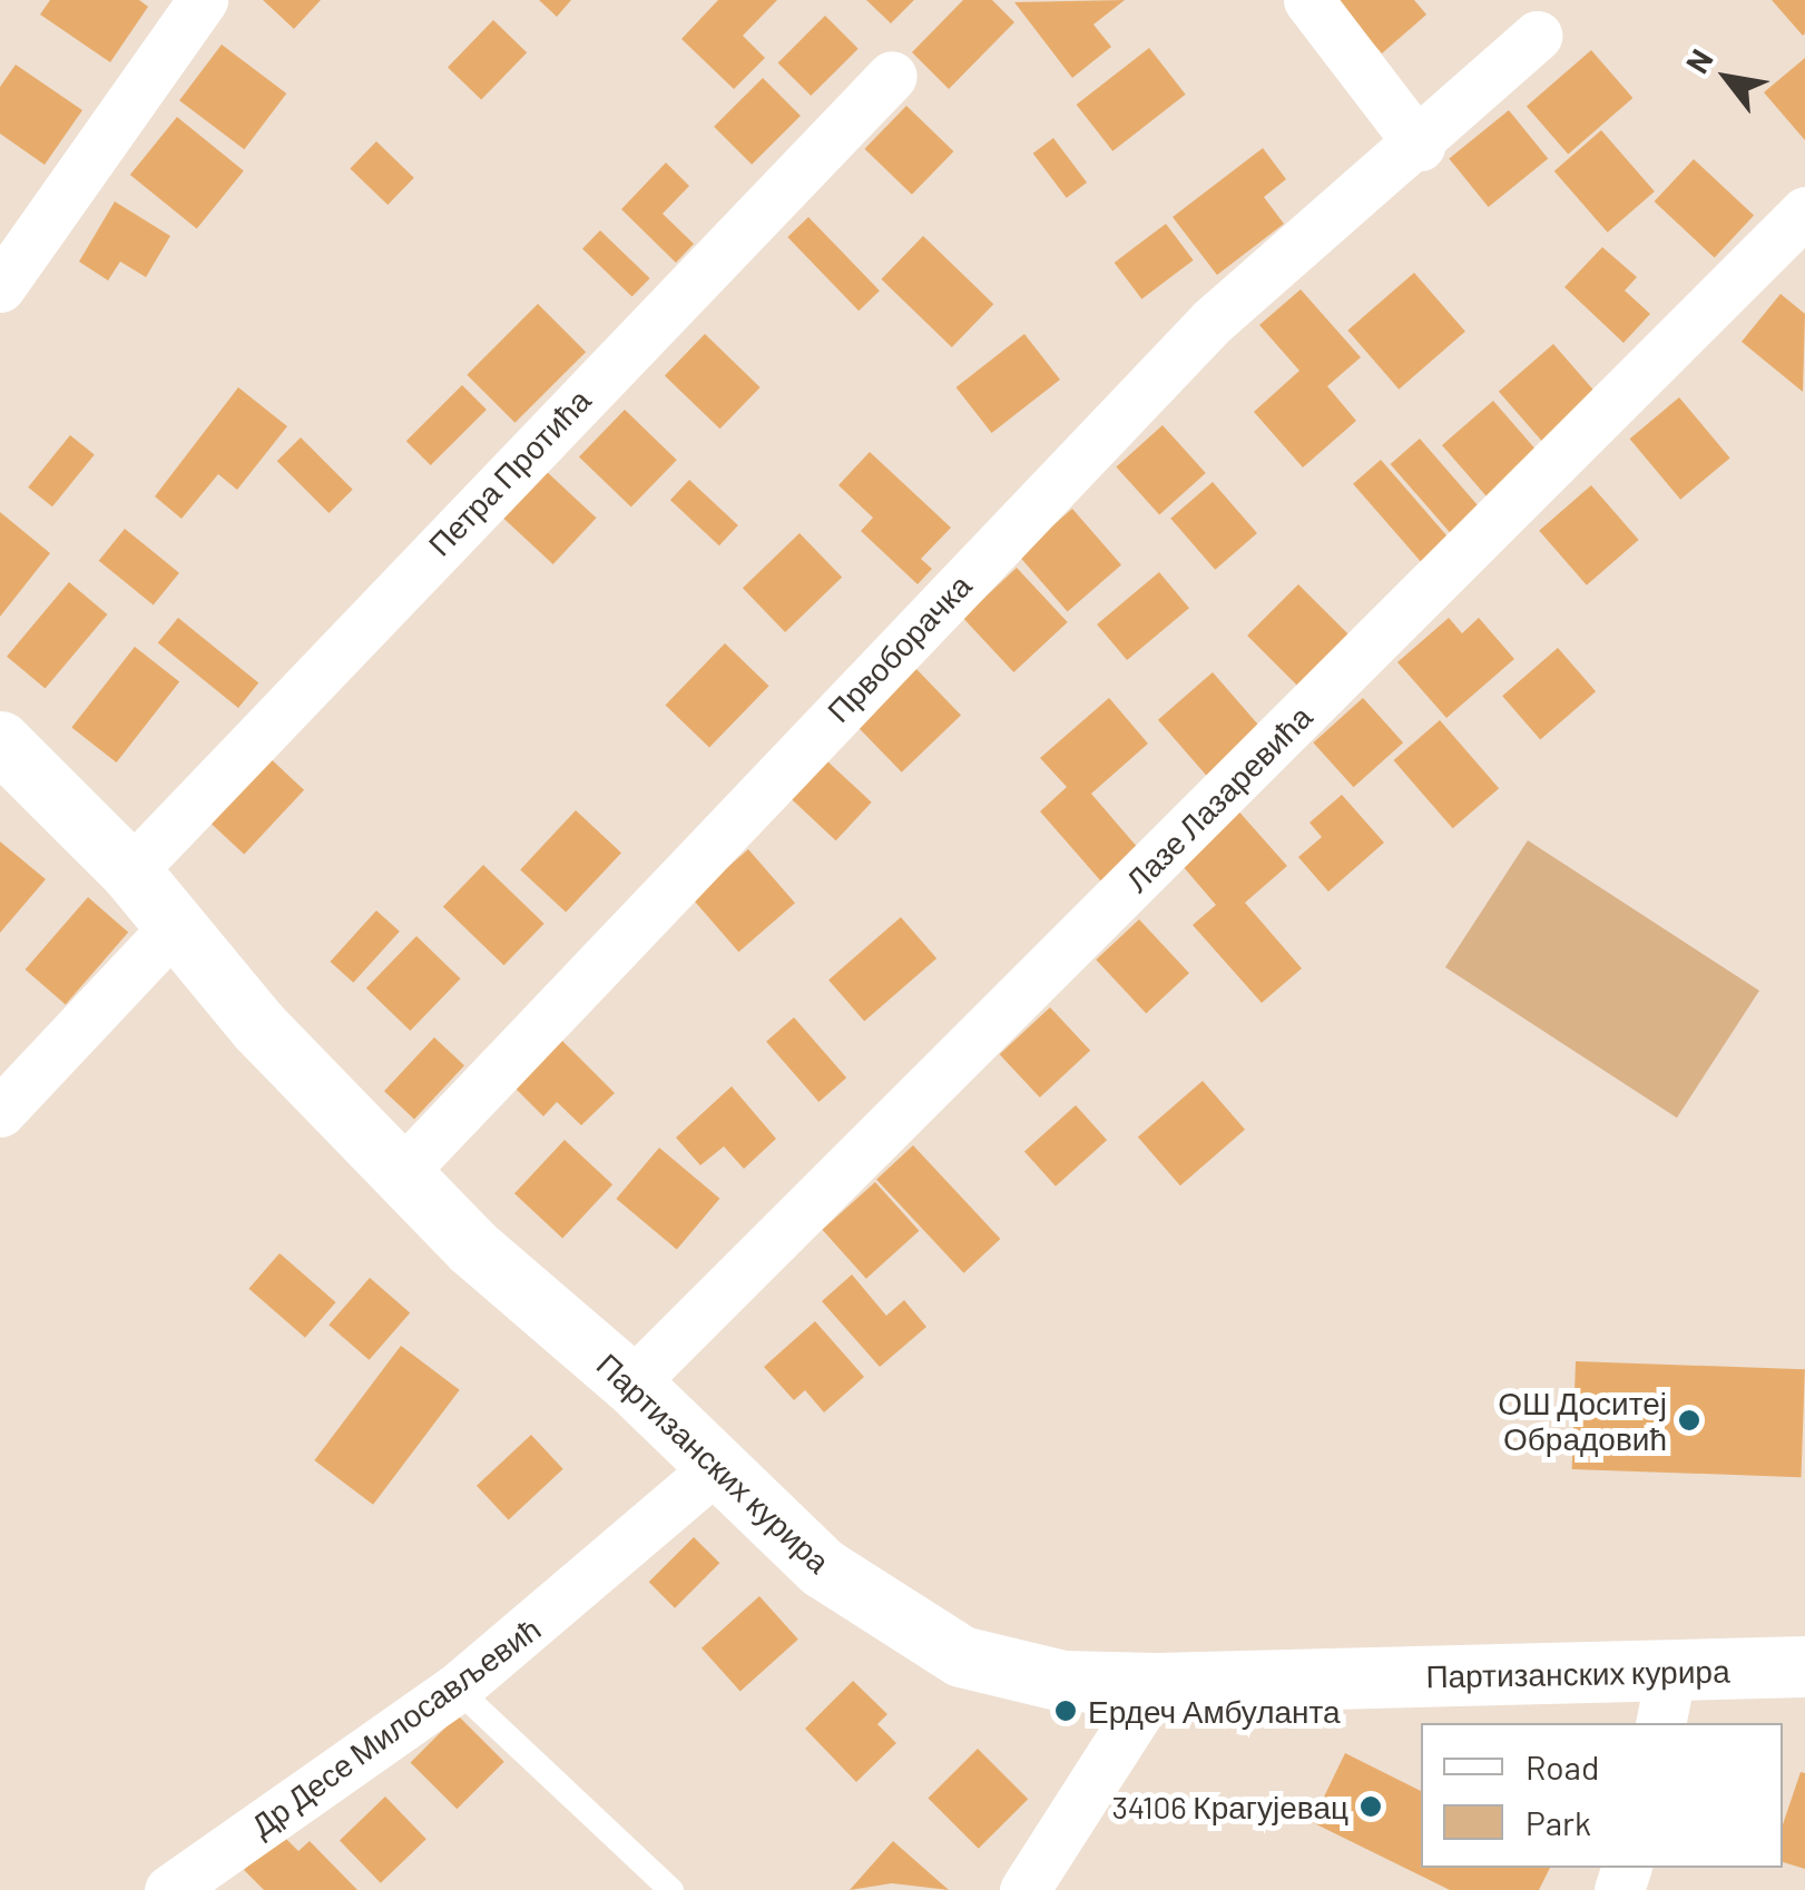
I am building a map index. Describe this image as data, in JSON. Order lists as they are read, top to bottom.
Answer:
{
  "streets": {
    "street": [
      "Петра Протића",
      "Првоборачка",
      "Лазе Лазаревића",
      "Партизанских курира",
      "Др Десе Милосављевић"
    ]
  },
  "crossings": [
    ["Петра Протића", "Партизанских курира"],
    ["Првоборачка", "Партизанских курира"],
    ["Лазе Лазаревића", "Партизанских курира"],
    ["Партизанских курира", "Др Десе Милосављевић"]
  ],
  "places": ["ОШ Доситеј Обрадовић", "Ердеч Амбуланта", "34106 Крагујевац"],
  "legend": ["Road", "Park"],
  "north": "top left"
}
